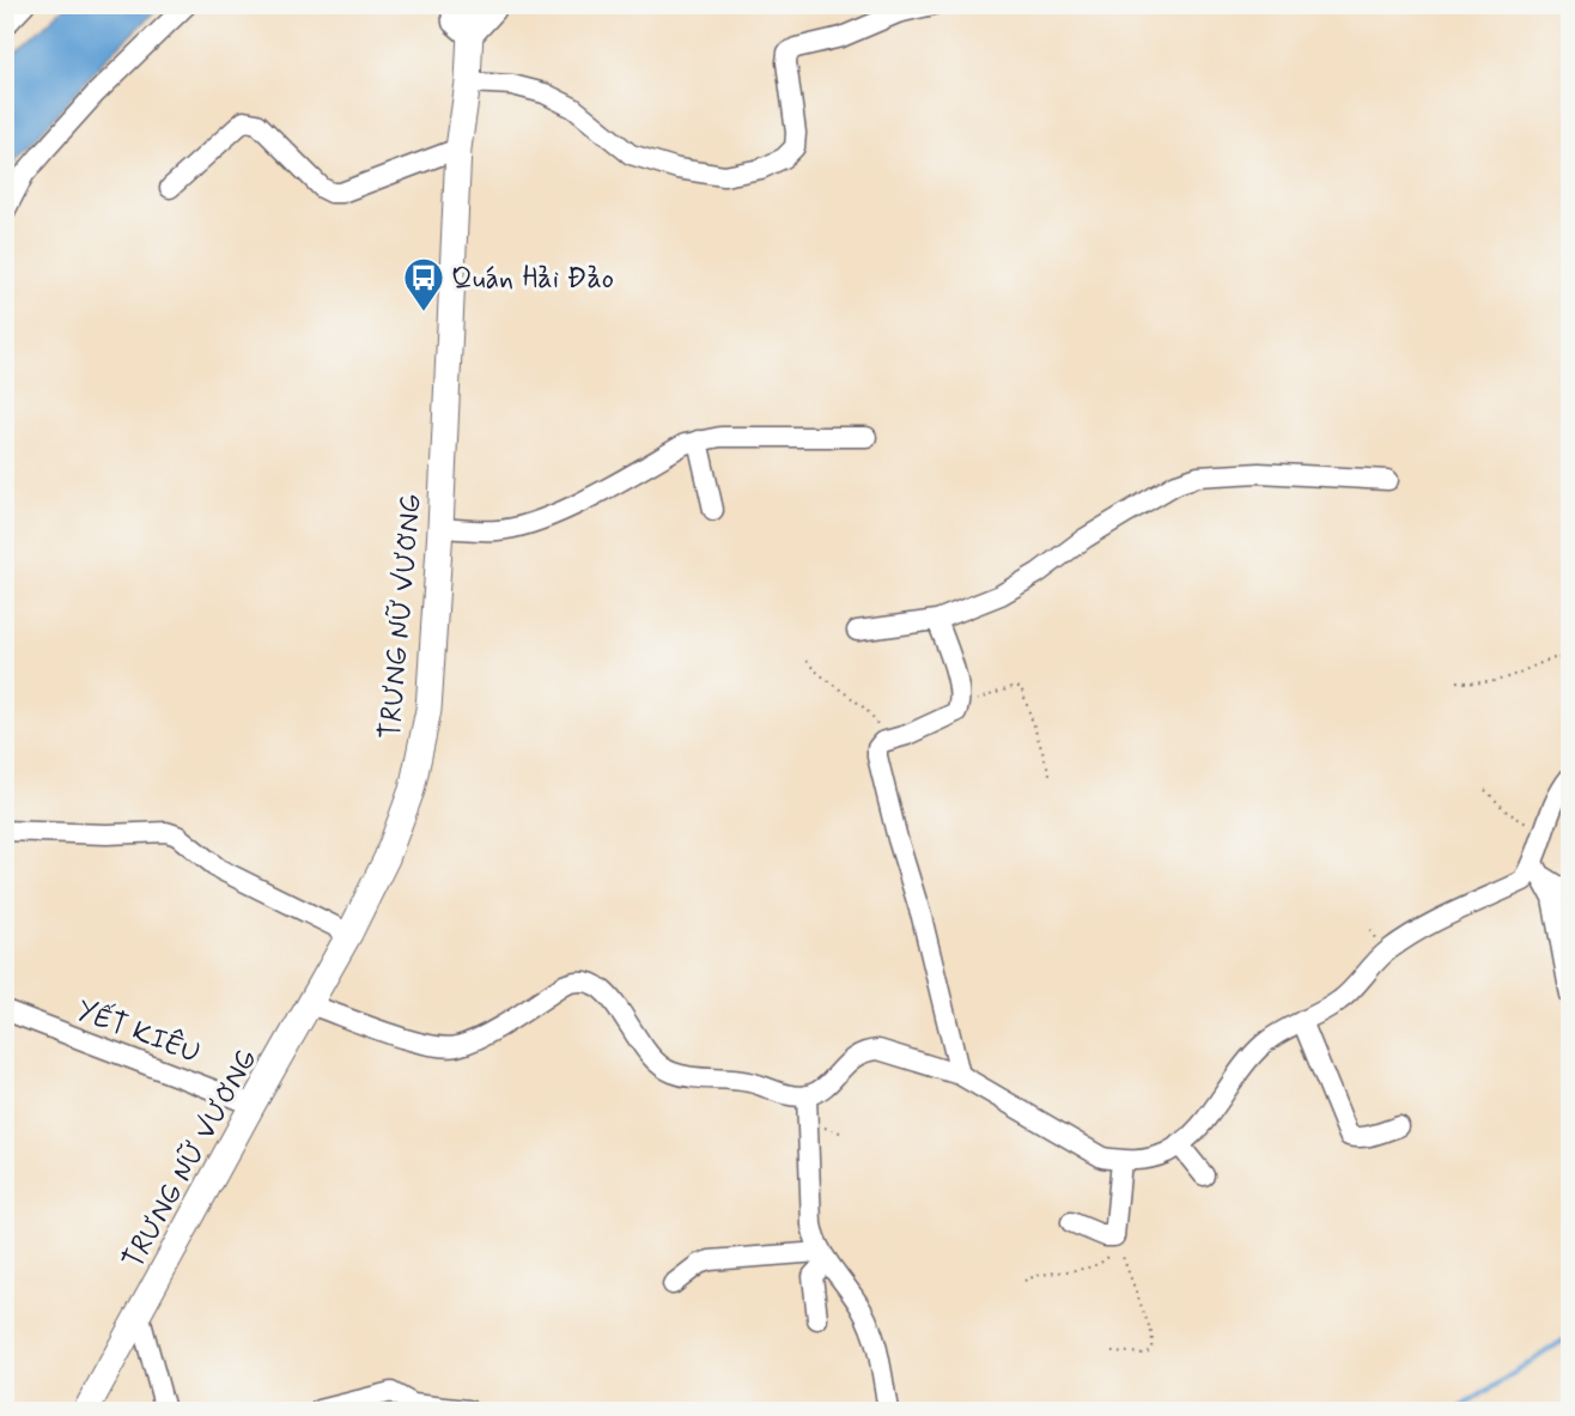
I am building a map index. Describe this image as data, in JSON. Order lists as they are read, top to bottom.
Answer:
{
  "streets": {
    "main road": ["TRƯNG NỮ VƯƠNG"],
    "street": ["YẾT KIÊU"]
  },
  "crossings": [
    ["TRƯNG NỮ VƯƠNG", "YẾT KIÊU"]
  ],
  "places": {
    "bus stop": ["Quán Hải Đảo"]
  }
}
